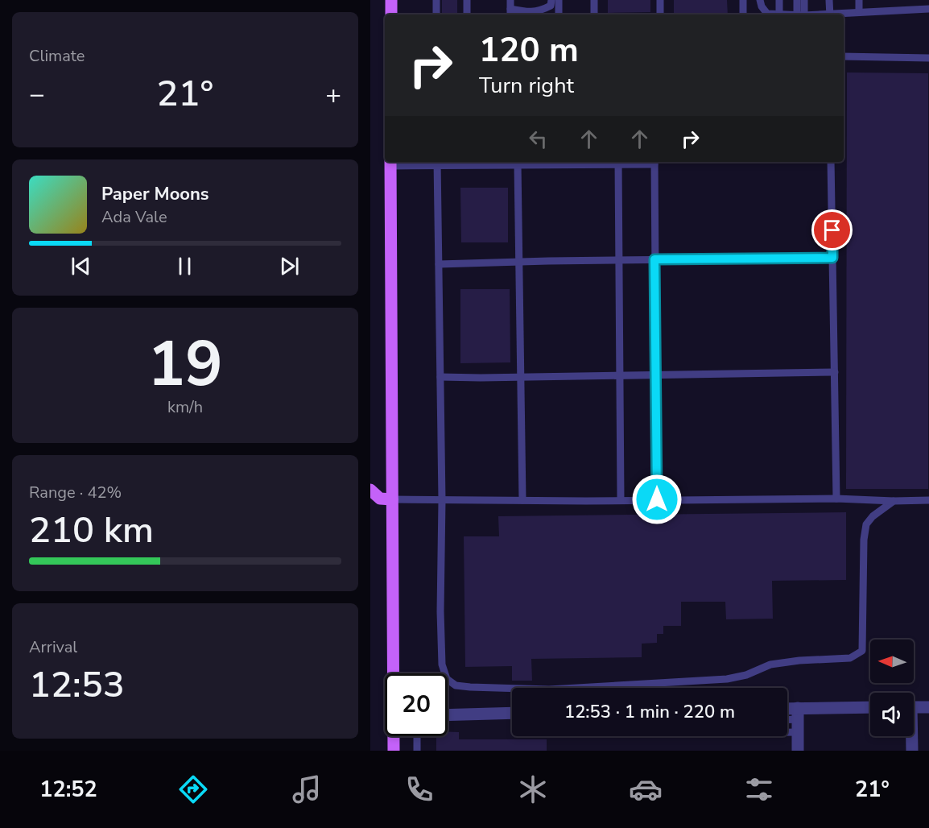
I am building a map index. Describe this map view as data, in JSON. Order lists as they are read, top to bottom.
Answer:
{
  "north": "left",
  "page": {
    "tile": [
      "Climate",
      ["19", "km/h"],
      ["Range · 42%", "210 km"],
      ["Arrival", "12:53"]
    ],
    "turn": ["120 m", "Turn right"],
    "heat": ["−", "21°", "+"],
    "song": ["Paper Moons", "Ada Vale"],
    "limit": "20",
    "trip": "12:53 · 1 min · 220 m",
    "tabs": ["12:52", "21°"]
  }
}
